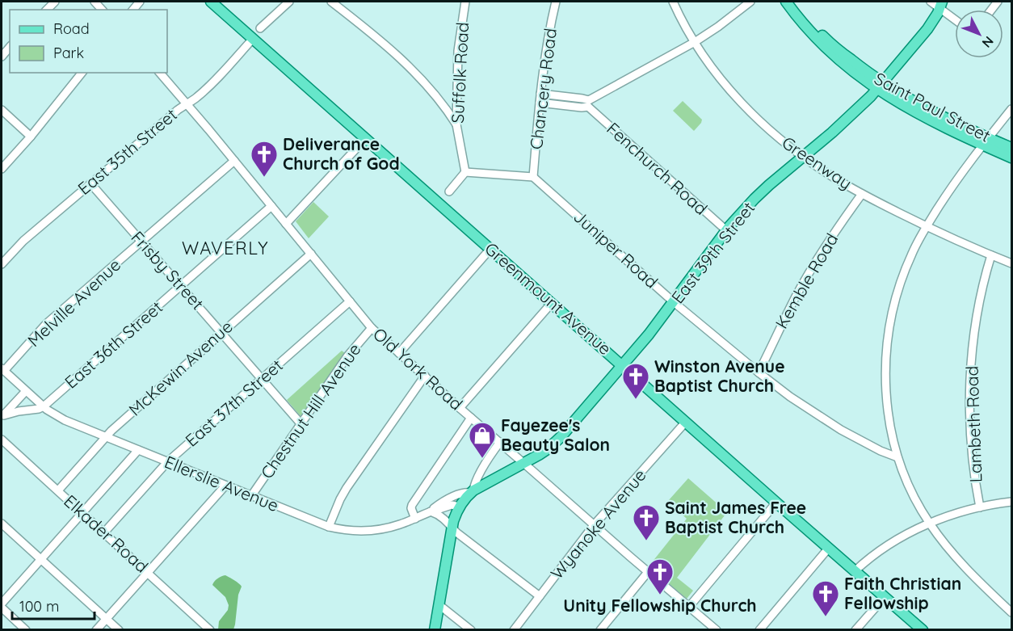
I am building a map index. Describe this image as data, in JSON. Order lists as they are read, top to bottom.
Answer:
{
  "streets": {
    "main road": ["Saint Paul Street", "East 39th Street", "Greenmount Avenue"],
    "street": [
      "Suffolk Road",
      "Chancery Road",
      "East 35th Street",
      "Greenway",
      "Fenchurch Road",
      "Juniper Road",
      "Frisby Street",
      "Kemble Road",
      "Melville Avenue",
      "East 36th Street",
      "McKewin Avenue",
      "Old York Road",
      "East 37th Street",
      "Chestnut Hill Avenue",
      "Lambeth Road",
      "Ellerslie Avenue",
      "Wyanoke Avenue",
      "Elkader Road"
    ]
  },
  "crossings": [
    ["Chancery Road", "Juniper Road"],
    ["Saint Paul Street", "East 39th Street"],
    ["East 35th Street", "Frisby Street"],
    ["East 35th Street", "Greenmount Avenue"],
    ["East 35th Street", "Old York Road"],
    ["Greenway", "East 39th Street"],
    ["Greenway", "Kemble Road"],
    ["Greenway", "Lambeth Road"],
    ["Fenchurch Road", "East 39th Street"],
    ["Juniper Road", "East 39th Street"],
    ["Juniper Road", "Kemble Road"],
    ["East 39th Street", "Greenmount Avenue"],
    ["East 39th Street", "Old York Road"],
    ["Frisby Street", "Melville Avenue"],
    ["Frisby Street", "East 36th Street"],
    ["Frisby Street", "McKewin Avenue"],
    ["Frisby Street", "East 37th Street"],
    ["Frisby Street", "Chestnut Hill Avenue"],
    ["Greenmount Avenue", "Wyanoke Avenue"],
    ["Melville Avenue", "Old York Road"],
    ["Melville Avenue", "Ellerslie Avenue"],
    ["East 36th Street", "Old York Road"],
    ["East 36th Street", "Ellerslie Avenue"],
    ["McKewin Avenue", "Old York Road"],
    ["McKewin Avenue", "Ellerslie Avenue"],
    ["McKewin Avenue", "Elkader Road"],
    ["Old York Road", "East 37th Street"],
    ["Old York Road", "Chestnut Hill Avenue"],
    ["Old York Road", "Wyanoke Avenue"],
    ["East 37th Street", "Ellerslie Avenue"],
    ["East 37th Street", "Elkader Road"],
    ["Chestnut Hill Avenue", "Ellerslie Avenue"]
  ],
  "districts": ["WAVERLY"],
  "places": {
    "church": [
      "Deliverance Church of God",
      "Winston Avenue Baptist Church",
      "Saint James Free Baptist Church",
      "Unity Fellowship Church",
      "Faith Christian Fellowship"
    ],
    "shop": ["Fayezee's Beauty Salon"]
  },
  "legend": ["Road", "Park"],
  "scale_bar": "100 m",
  "north": "bottom right"
}
